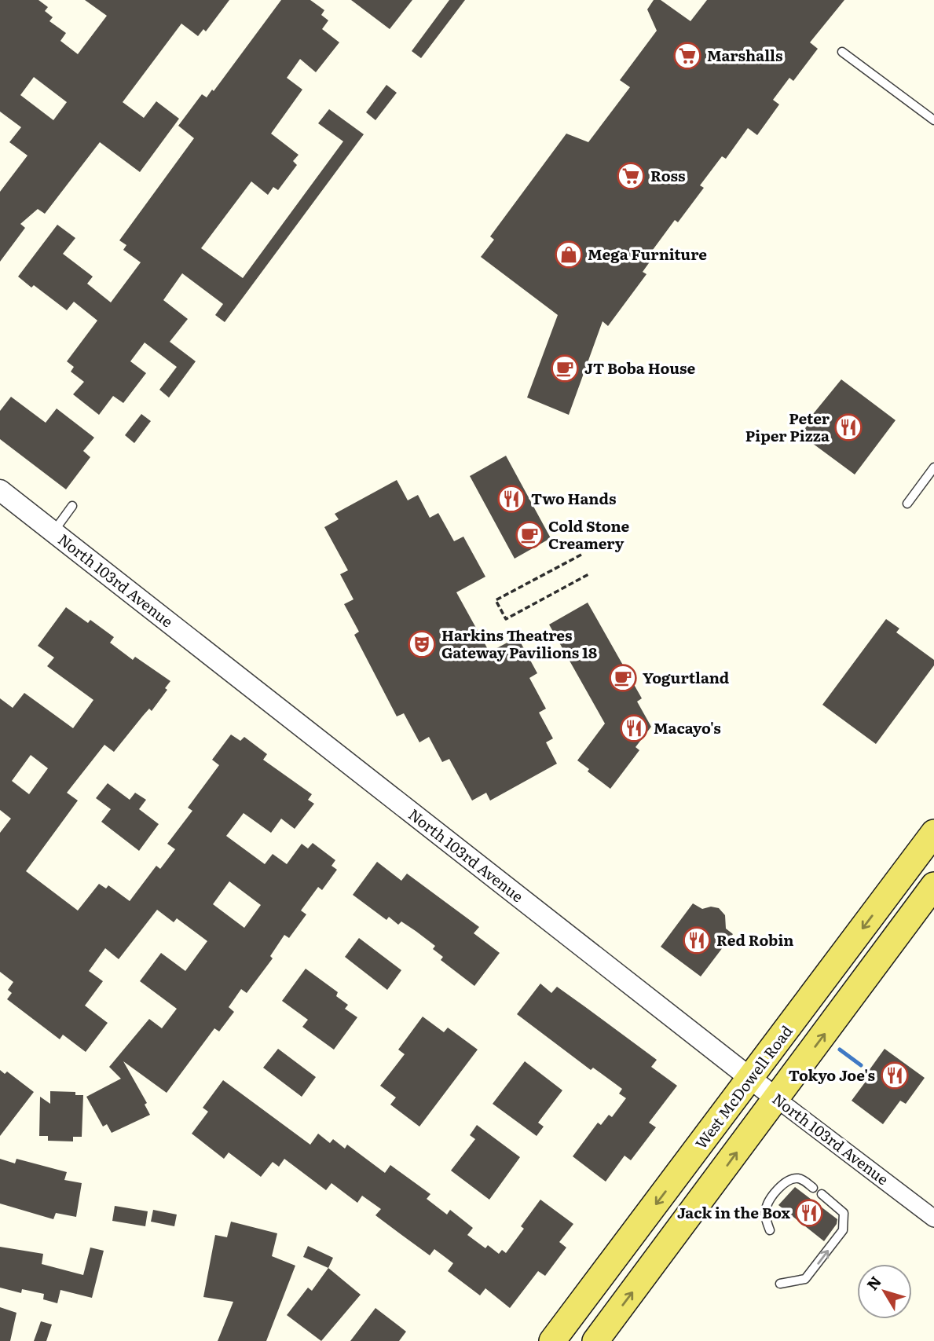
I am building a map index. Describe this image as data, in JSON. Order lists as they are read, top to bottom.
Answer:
{
  "streets": {
    "main road": ["West McDowell Road"],
    "street": ["North 103rd Avenue"]
  },
  "crossings": [
    ["North 103rd Avenue", "West McDowell Road"]
  ],
  "places": {
    "supermarket": ["Marshalls", "Ross"],
    "shop": ["Mega Furniture"],
    "cafe": ["JT Boba House", "Cold Stone Creamery", "Yogurtland"],
    "restaurant": [
      "Peter Piper Pizza",
      "Two Hands",
      "Macayo's",
      "Red Robin",
      "Tokyo Joe's",
      "Jack in the Box"
    ],
    "theatre": ["Harkins Theatres Gateway Pavilions 18"]
  },
  "north": "top left"
}
